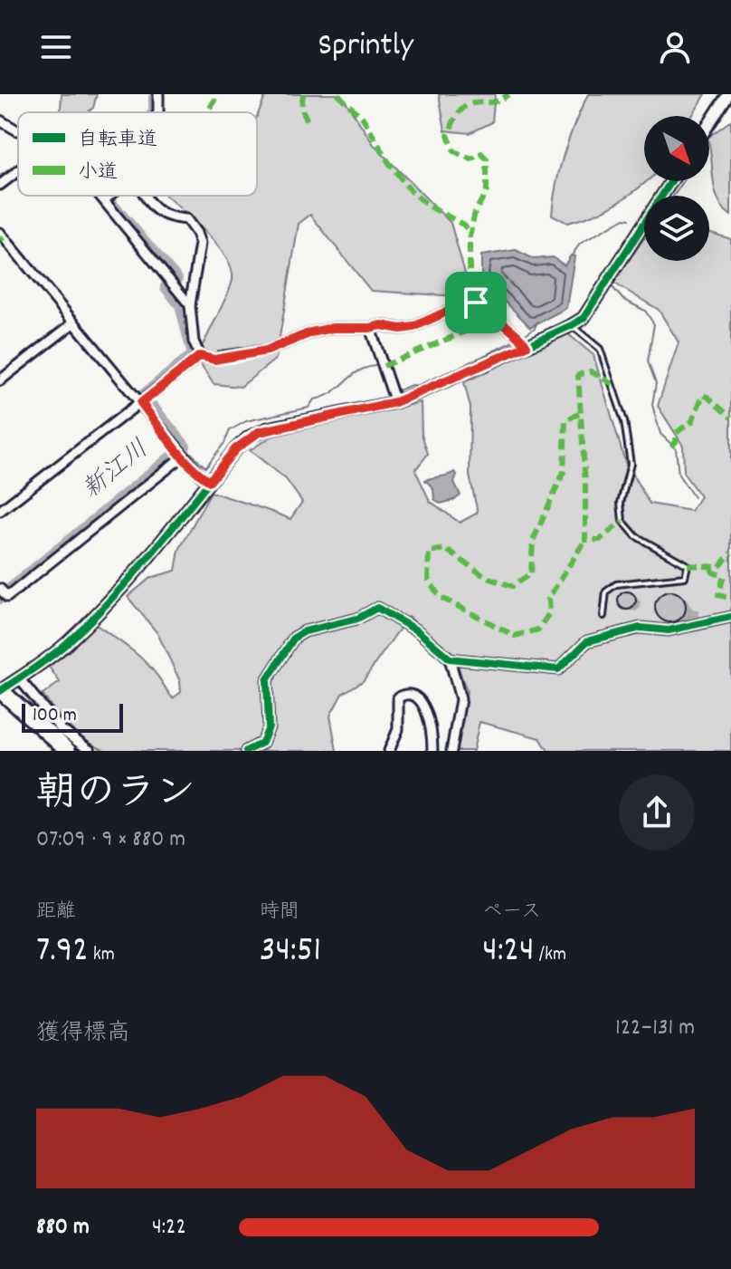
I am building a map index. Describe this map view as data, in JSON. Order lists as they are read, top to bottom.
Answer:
{
  "water": ["新江川"],
  "legend": ["自転車道", "小道"],
  "scale_bar": "100 m",
  "north": "bottom right",
  "page": {
    "header": "Sprintly",
    "scale": "100 m",
    "heading": ["朝のラン", "07:09 · 9 × 880 m"],
    "stats": [
      ["距離", "7.92 km"],
      ["時間", "34:51"],
      ["ペース", "4:24 /km"]
    ],
    "chart": ["獲得標高", "122–131 m"],
    "list": [
      {
        "name": "880 m",
        "note": "4:22"
      }
    ]
  }
}
